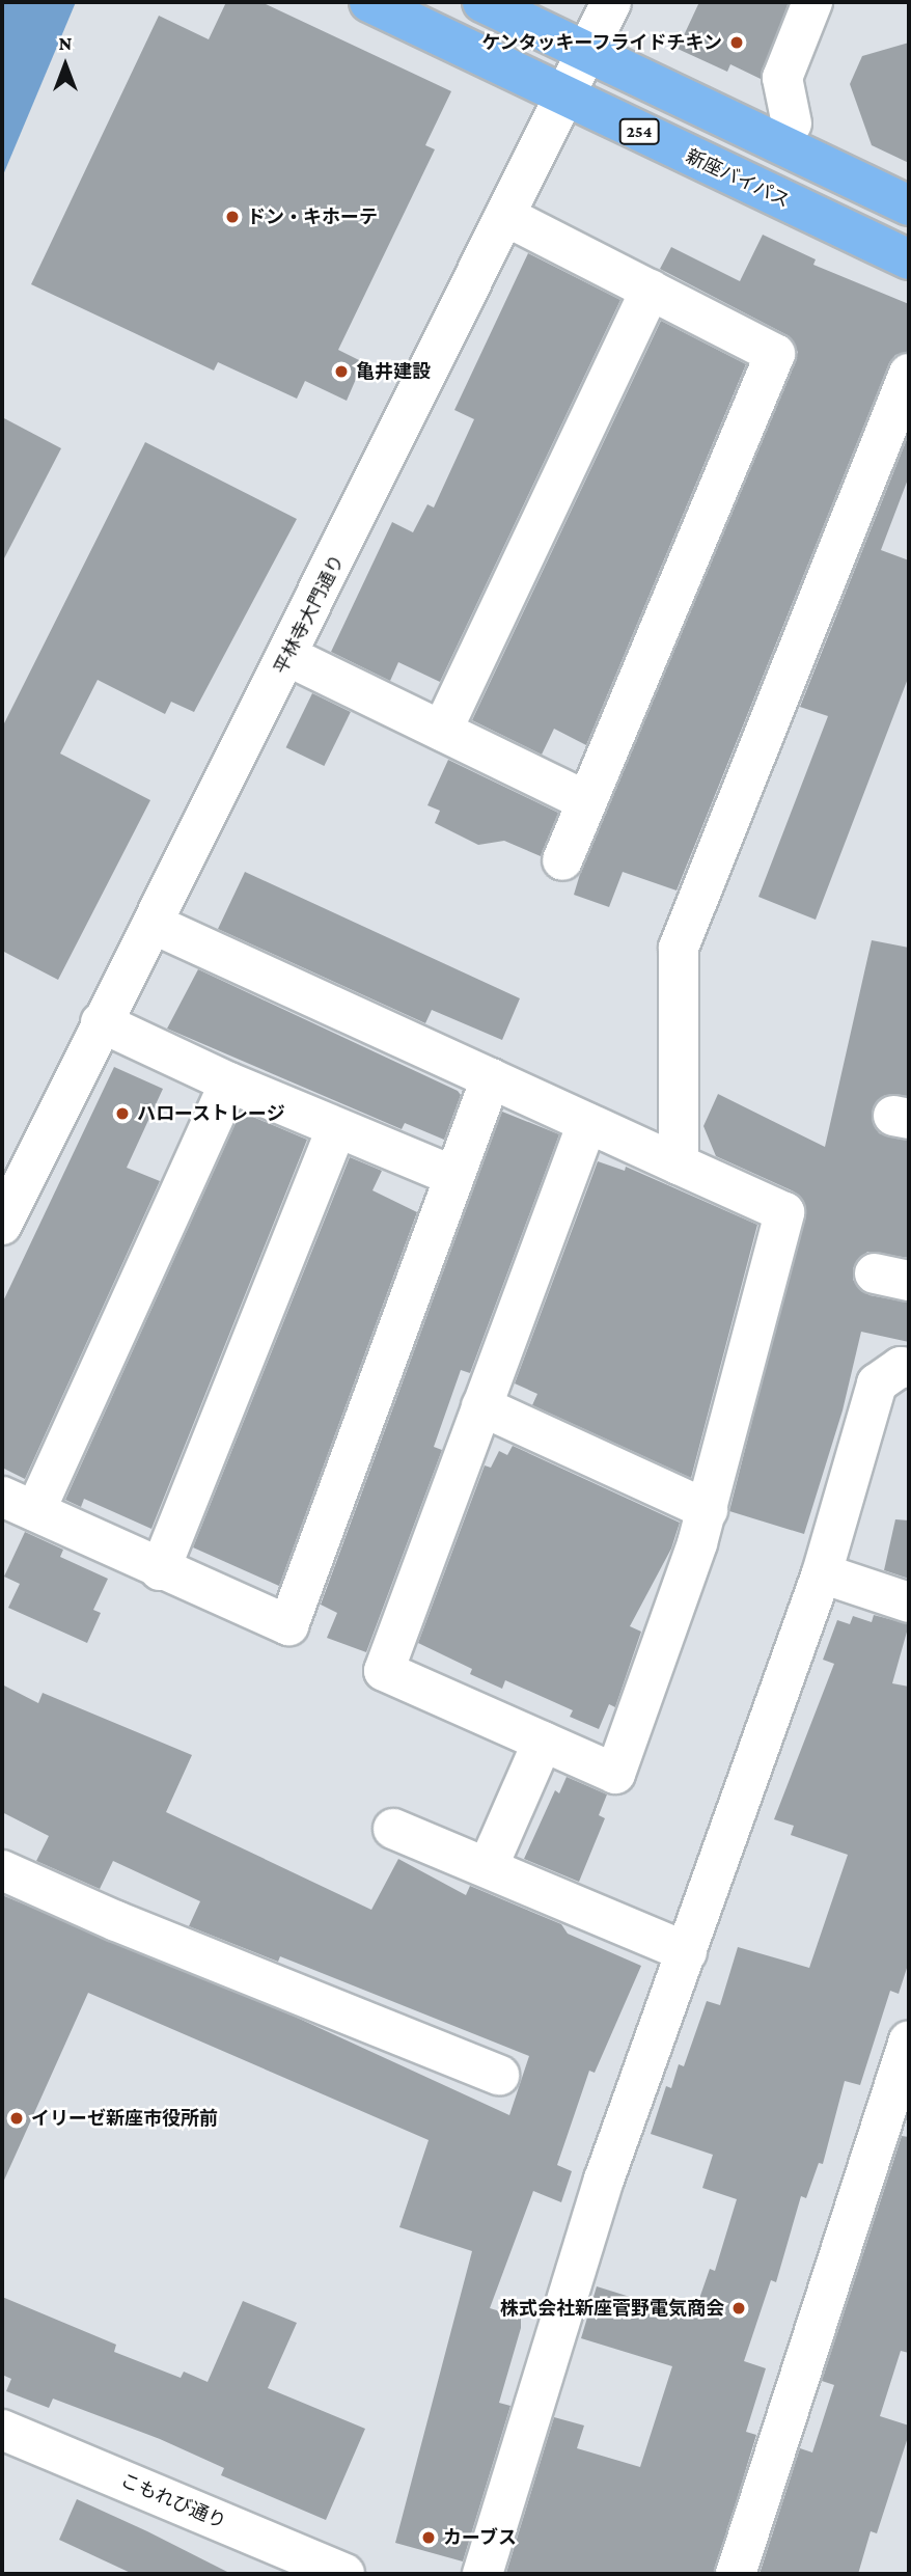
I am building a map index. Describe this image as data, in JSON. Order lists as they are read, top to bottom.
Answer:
{
  "streets": {
    "highway": ["254", "新座バイパス"],
    "street": ["平林寺大門通り", "こもれび通り"]
  },
  "crossings": [
    ["新座バイパス", "平林寺大門通り"]
  ],
  "places": [
    "ケンタッキーフライドチキン",
    "ドン・キホーテ",
    "亀井建設",
    "ハローストレージ",
    "イリーゼ新座市役所前",
    "株式会社新座菅野電気商会",
    "カーブス"
  ],
  "north": "top"
}
